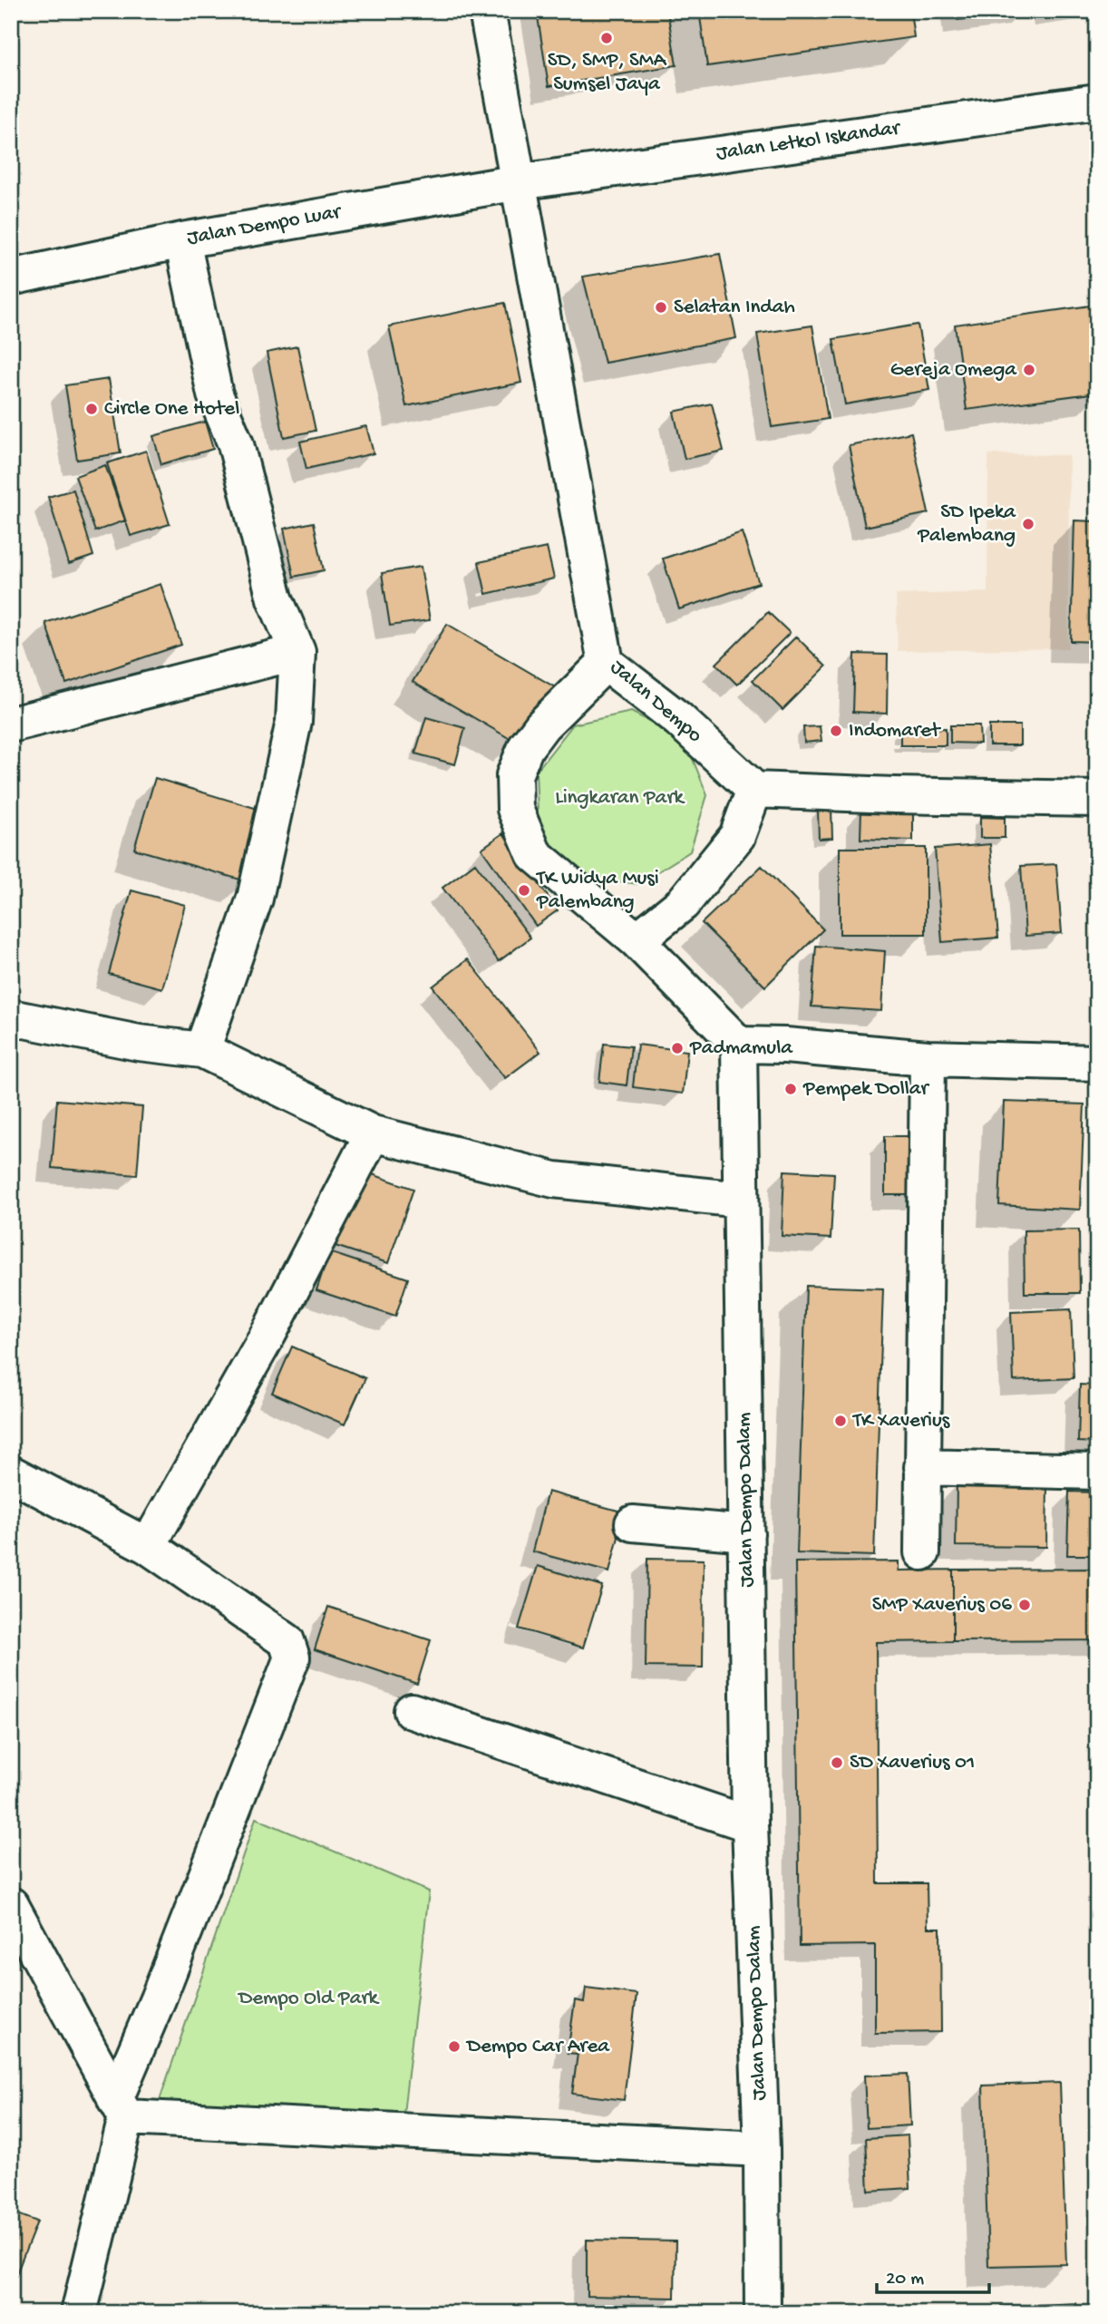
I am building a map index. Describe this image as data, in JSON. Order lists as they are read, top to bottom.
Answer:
{
  "streets": {
    "street": [
      "Jalan Letkol Iskandar",
      "Jalan Dempo Luar",
      "Jalan Dempo",
      "Jalan Dempo Dalam"
    ]
  },
  "crossings": [
    ["Jalan Letkol Iskandar", "Jalan Dempo Luar"],
    ["Jalan Letkol Iskandar", "Jalan Dempo"],
    ["Jalan Dempo Luar", "Jalan Dempo"]
  ],
  "parks": ["Lingkaran Park", "Dempo Old Park"],
  "places": [
    "SD, SMP, SMA Sumsel Jaya",
    "Selatan Indah",
    "Gereja Omega",
    "Circle One Hotel",
    "SD Ipeka Palembang",
    "Indomaret",
    "TK Widya Musi Palembang",
    "Padmamula",
    "Pempek Dollar",
    "TK Xaverius",
    "SMP Xaverius 06",
    "SD Xaverius 01",
    "Dempo Car Area"
  ],
  "scale_bar": "20 m"
}
